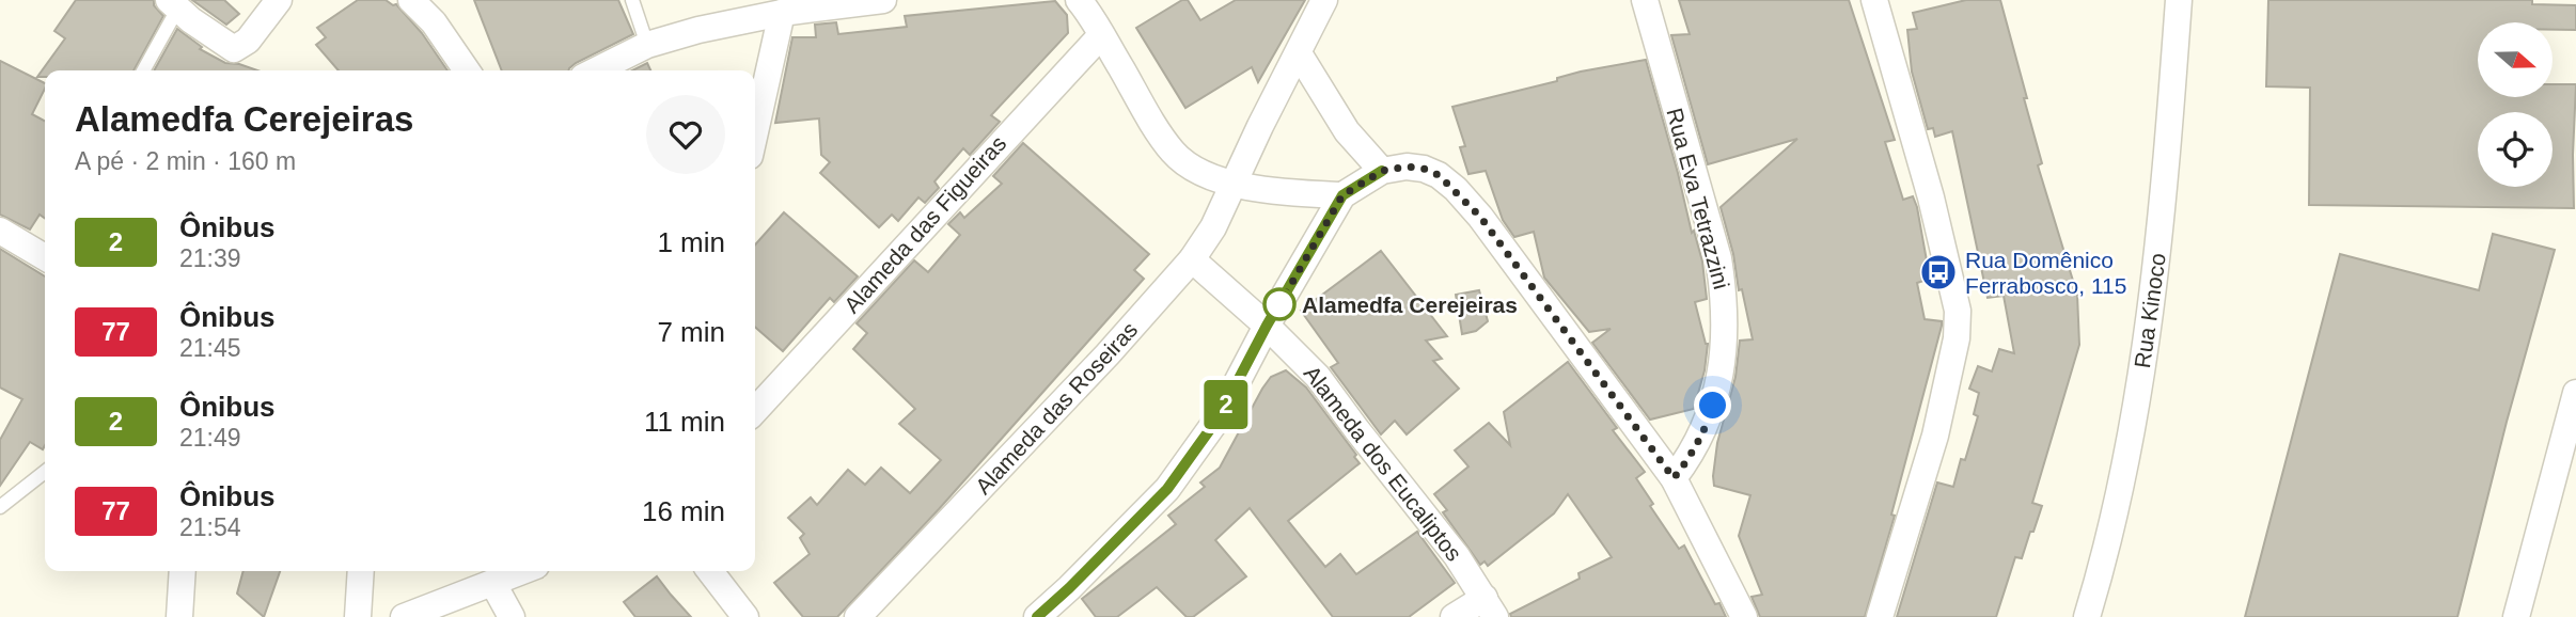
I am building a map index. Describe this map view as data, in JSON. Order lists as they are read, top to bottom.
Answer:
{
  "streets": {
    "street": [
      "Rua Eva Tetrazzini",
      "Alameda das Figueiras",
      "Rua Kinoco",
      "Alameda das Roseiras",
      "Alameda dos Eucaliptos"
    ]
  },
  "crossings": [
    ["Alameda das Roseiras", "Alameda dos Eucaliptos"]
  ],
  "places": {
    "bus stop": ["Rua Domênico Ferrabosco, 115"],
    "other": ["Alamedfa Cerejeiras"]
  },
  "lines": ["bus line 2"],
  "north": "right",
  "page": {
    "on_map": "2",
    "heading": ["Alamedfa Cerejeiras", "A pé · 2 min · 160 m"],
    "list": [
      {
        "mark": "2",
        "name": "Ônibus",
        "note": "21:39",
        "value": "1 min"
      },
      {
        "mark": "77",
        "name": "Ônibus",
        "note": "21:45",
        "value": "7 min"
      },
      {
        "mark": "2",
        "name": "Ônibus",
        "note": "21:49",
        "value": "11 min"
      },
      {
        "mark": "77",
        "name": "Ônibus",
        "note": "21:54",
        "value": "16 min"
      }
    ]
  }
}
